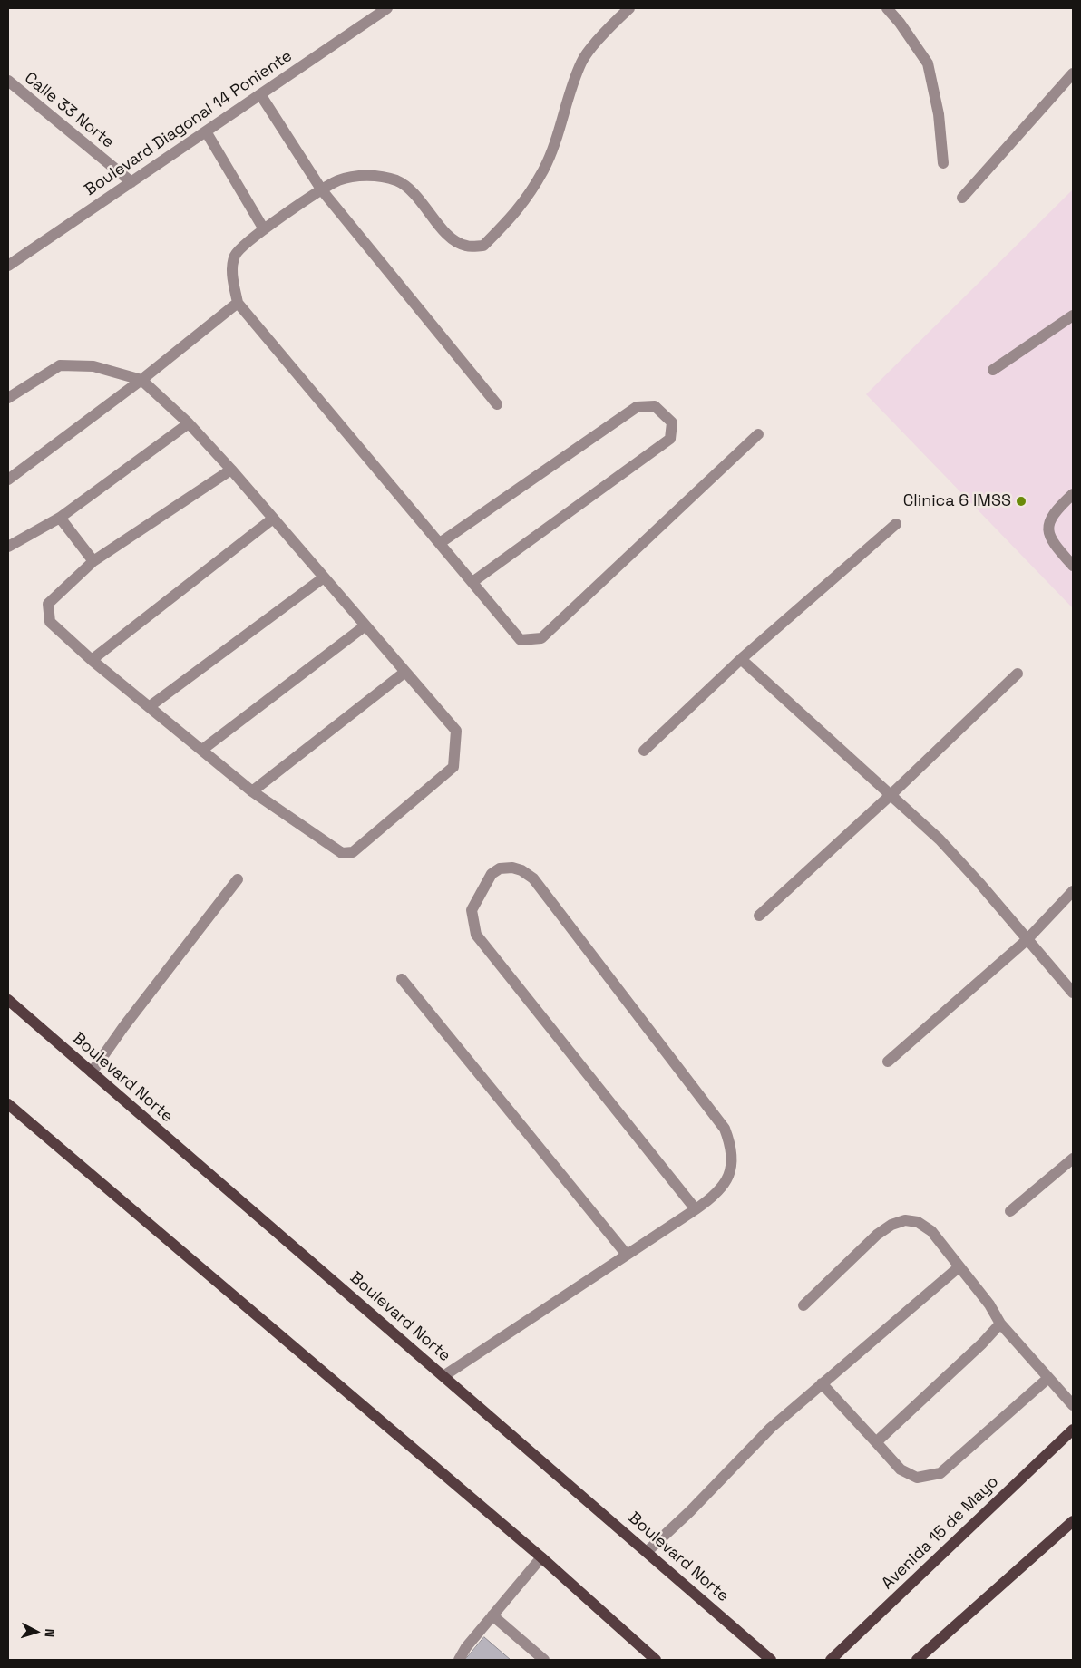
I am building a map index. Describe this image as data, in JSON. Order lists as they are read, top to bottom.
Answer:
{
  "streets": {
    "main road": ["Boulevard Norte", "Avenida 15 de Mayo"],
    "street": ["Calle 33 Norte", "Boulevard Diagonal 14 Poniente"]
  },
  "crossings": [
    ["Calle 33 Norte", "Boulevard Diagonal 14 Poniente"]
  ],
  "places": ["Clinica 6 IMSS"],
  "north": "right"
}
